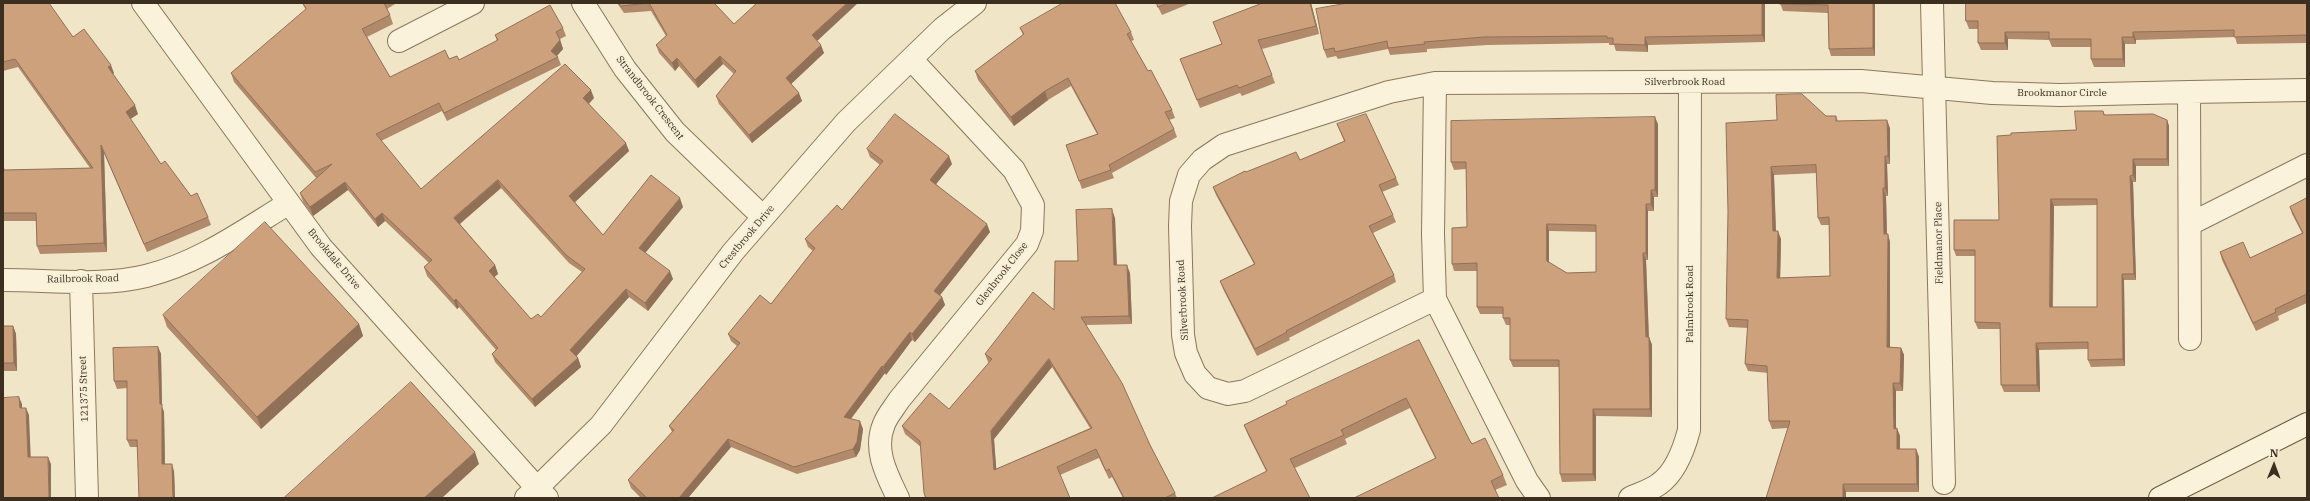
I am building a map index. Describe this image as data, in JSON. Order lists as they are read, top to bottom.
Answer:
{
  "streets": {
    "street": [
      "Silverbrook Road",
      "Brookmanor Circle",
      "Strandbrook Crescent",
      "Crestbrook Drive",
      "Fieldmanor Place",
      "Brookdale Drive",
      "Glenbrook Close",
      "Railbrook Road",
      "Palmbrook Road",
      "121375 Street"
    ]
  },
  "crossings": [
    ["Silverbrook Road", "Brookmanor Circle"],
    ["Silverbrook Road", "Fieldmanor Place"],
    ["Silverbrook Road", "Palmbrook Road"],
    ["Brookmanor Circle", "Fieldmanor Place"],
    ["Strandbrook Crescent", "Crestbrook Drive"],
    ["Crestbrook Drive", "Brookdale Drive"],
    ["Crestbrook Drive", "Glenbrook Close"],
    ["Brookdale Drive", "Railbrook Road"],
    ["Railbrook Road", "121375 Street"]
  ],
  "north": "top"
}
